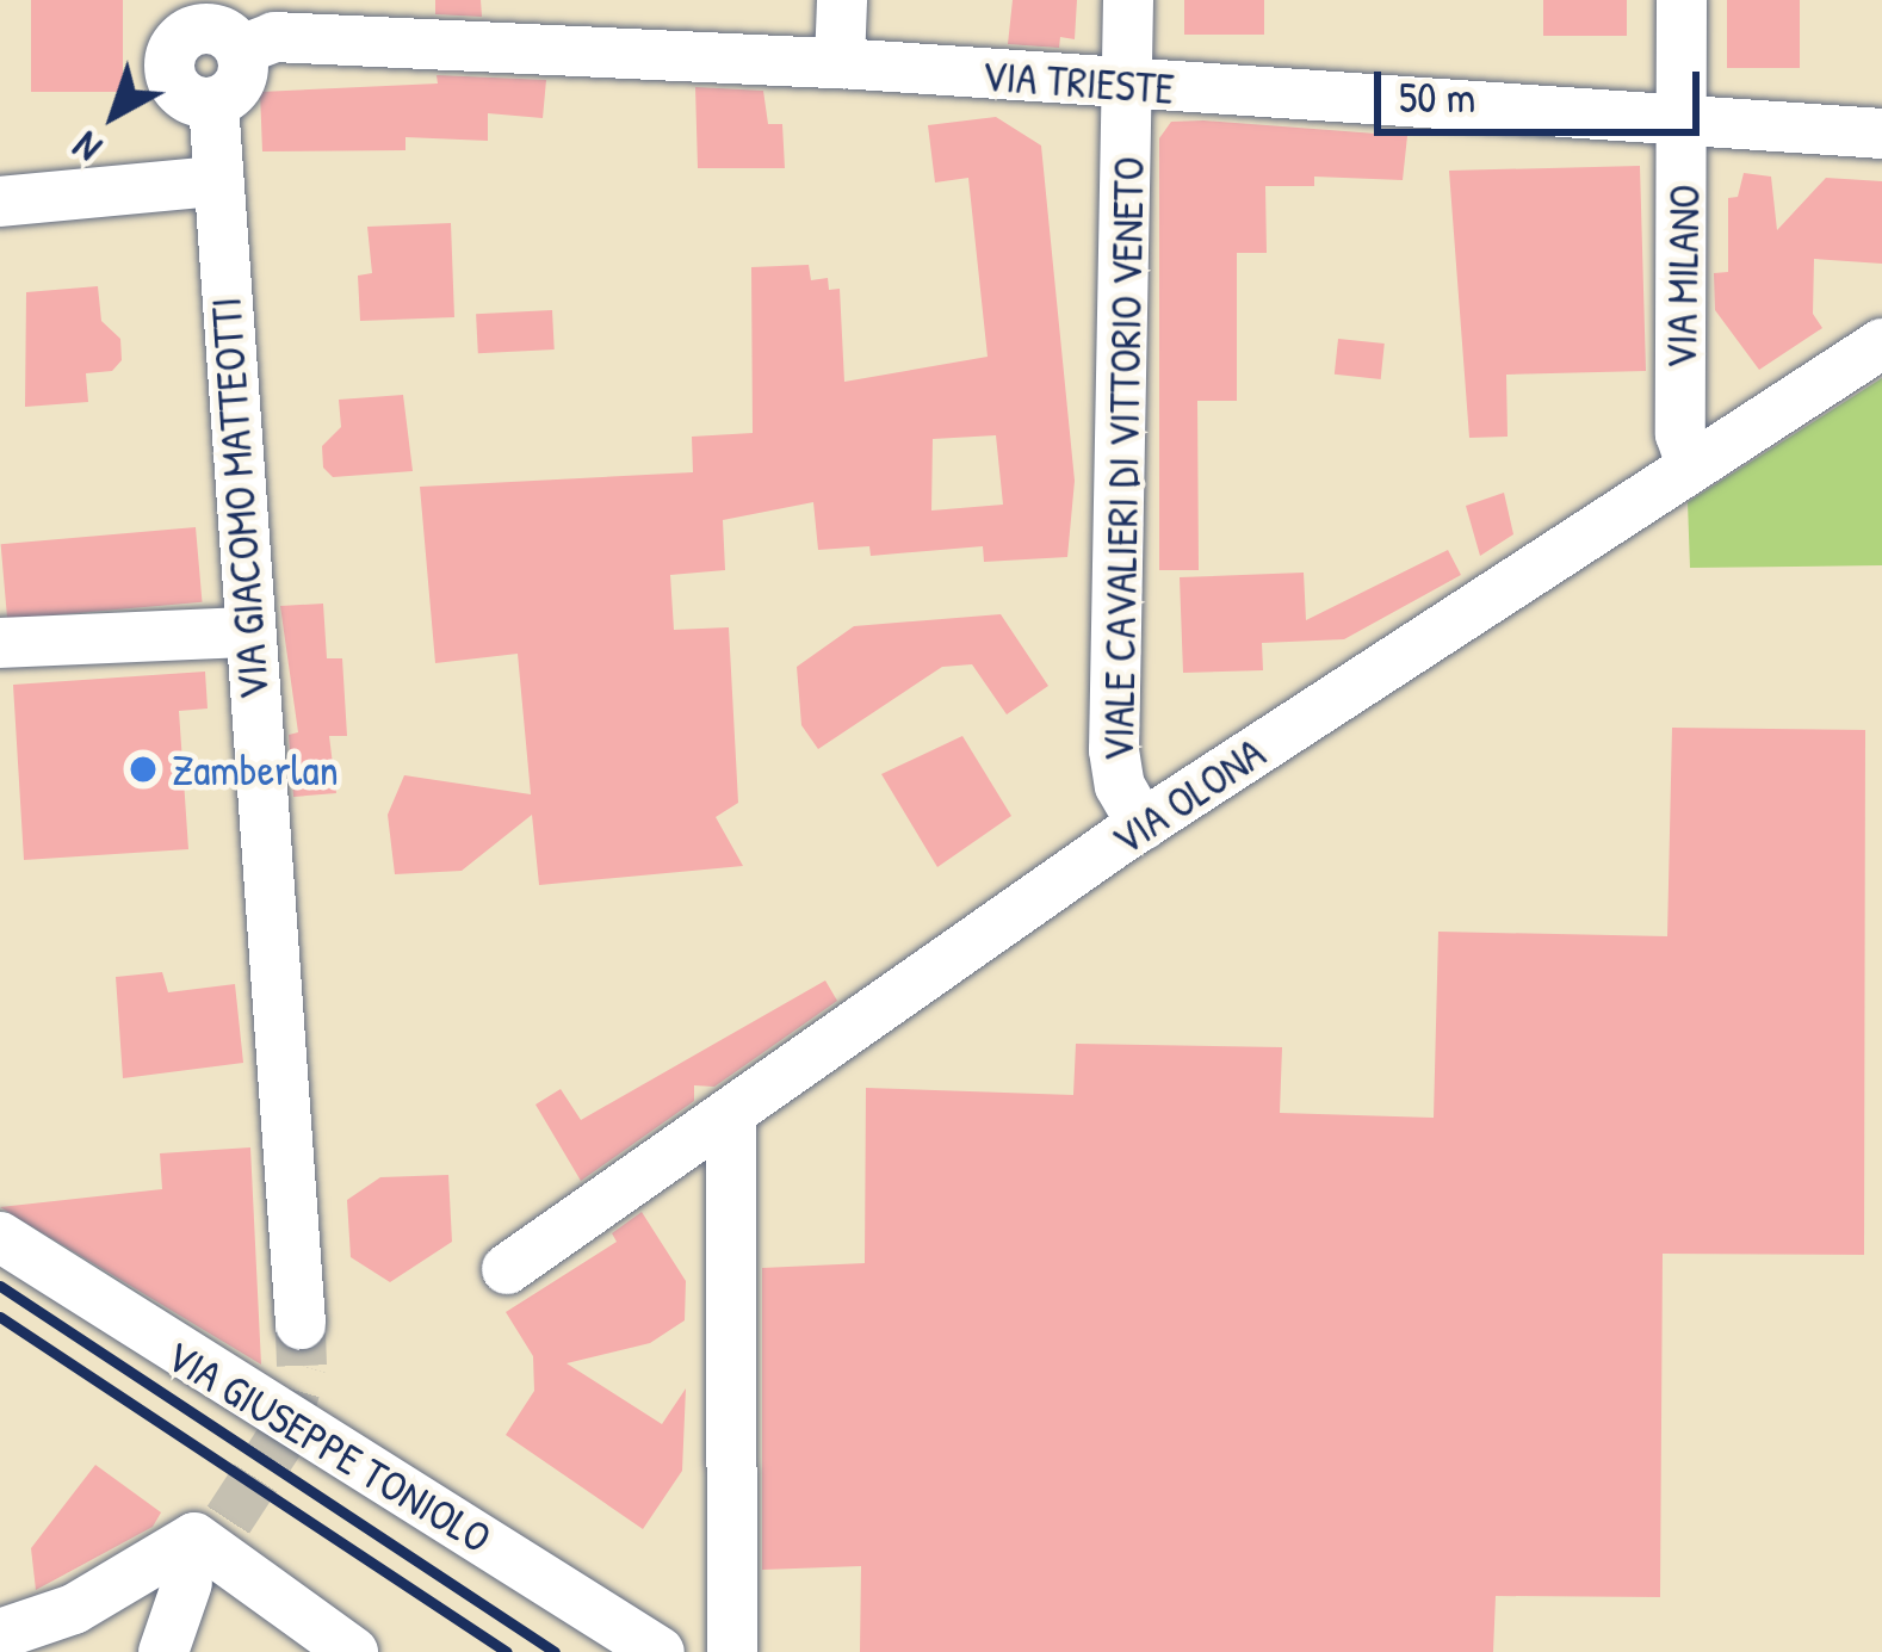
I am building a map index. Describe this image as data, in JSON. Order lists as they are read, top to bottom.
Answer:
{
  "streets": {
    "street": [
      "VIA TRIESTE",
      "VIA MILANO",
      "VIALE CAVALIERI DI VITTORIO VENETO",
      "VIA GIACOMO MATTEOTTI",
      "VIA OLONA",
      "VIA GIUSEPPE TONIOLO"
    ]
  },
  "crossings": [
    ["VIA TRIESTE", "VIA MILANO"],
    ["VIA TRIESTE", "VIALE CAVALIERI DI VITTORIO VENETO"],
    ["VIA MILANO", "VIA OLONA"],
    ["VIALE CAVALIERI DI VITTORIO VENETO", "VIA OLONA"]
  ],
  "places": ["Zamberlan"],
  "scale_bar": "50 m",
  "north": "bottom left"
}
